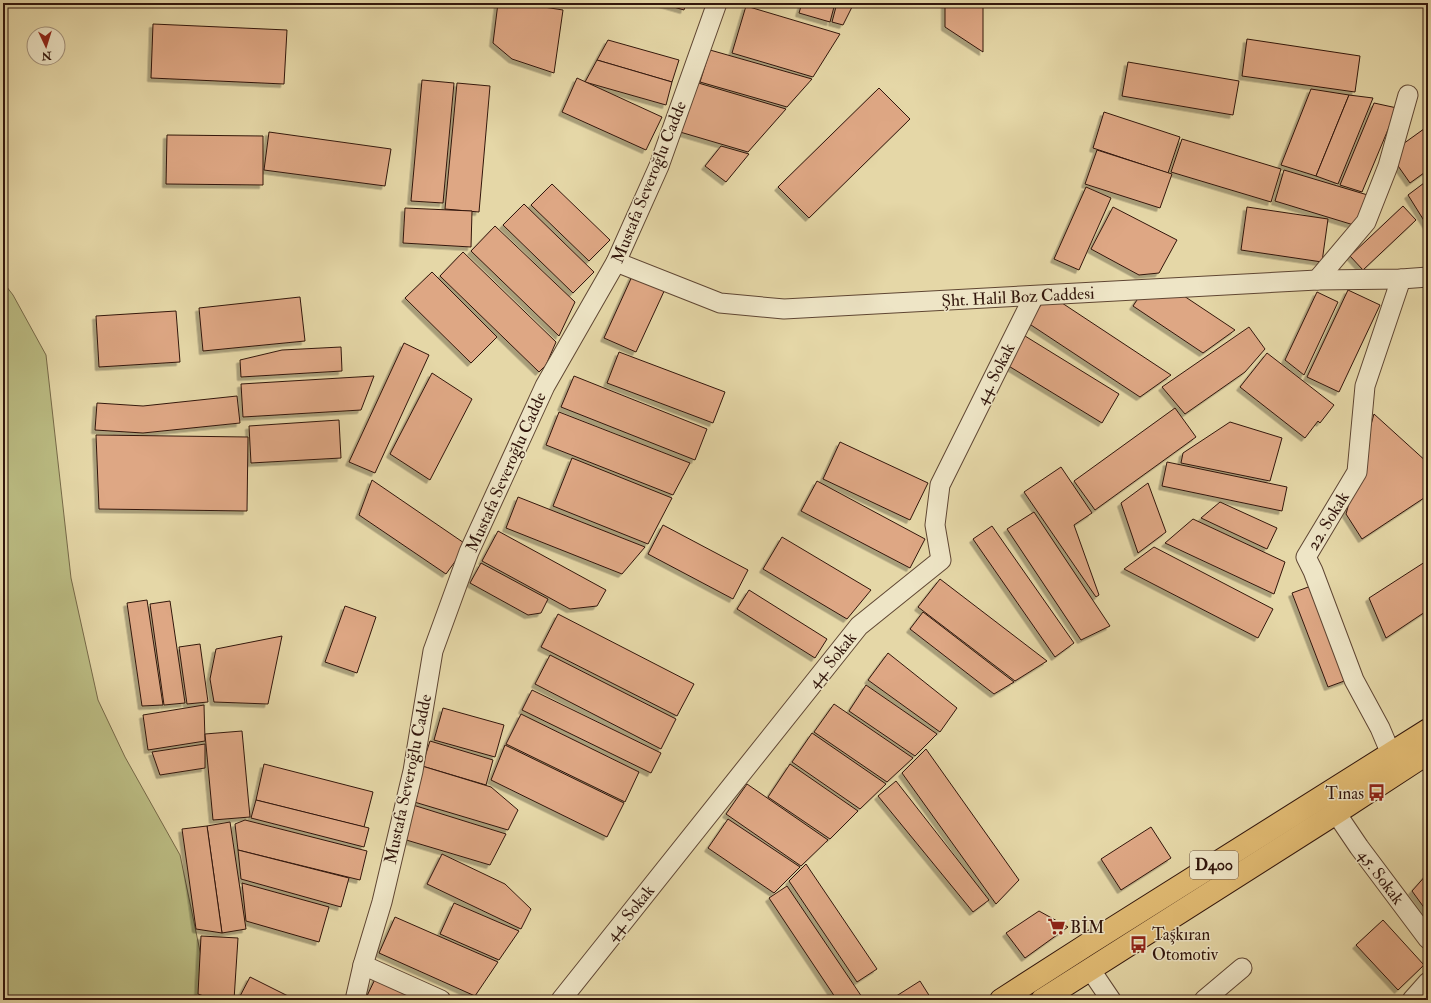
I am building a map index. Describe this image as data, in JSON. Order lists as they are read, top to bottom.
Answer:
{
  "streets": {
    "main road": ["D400"],
    "street": [
      "Mustafa Severoğlu Cadde",
      "Şht. Halil Boz Caddesi",
      "44. Sokak",
      "22. Sokak",
      "45. Sokak"
    ]
  },
  "crossings": [
    ["Mustafa Severoğlu Cadde", "Şht. Halil Boz Caddesi"],
    ["Şht. Halil Boz Caddesi", "44. Sokak"],
    ["Şht. Halil Boz Caddesi", "22. Sokak"],
    ["22. Sokak", "D400"],
    ["D400", "45. Sokak"]
  ],
  "places": {
    "bus stop": ["Tınas", "Taşkıran Otomotiv"],
    "supermarket": ["BİM"]
  },
  "north": "bottom"
}
